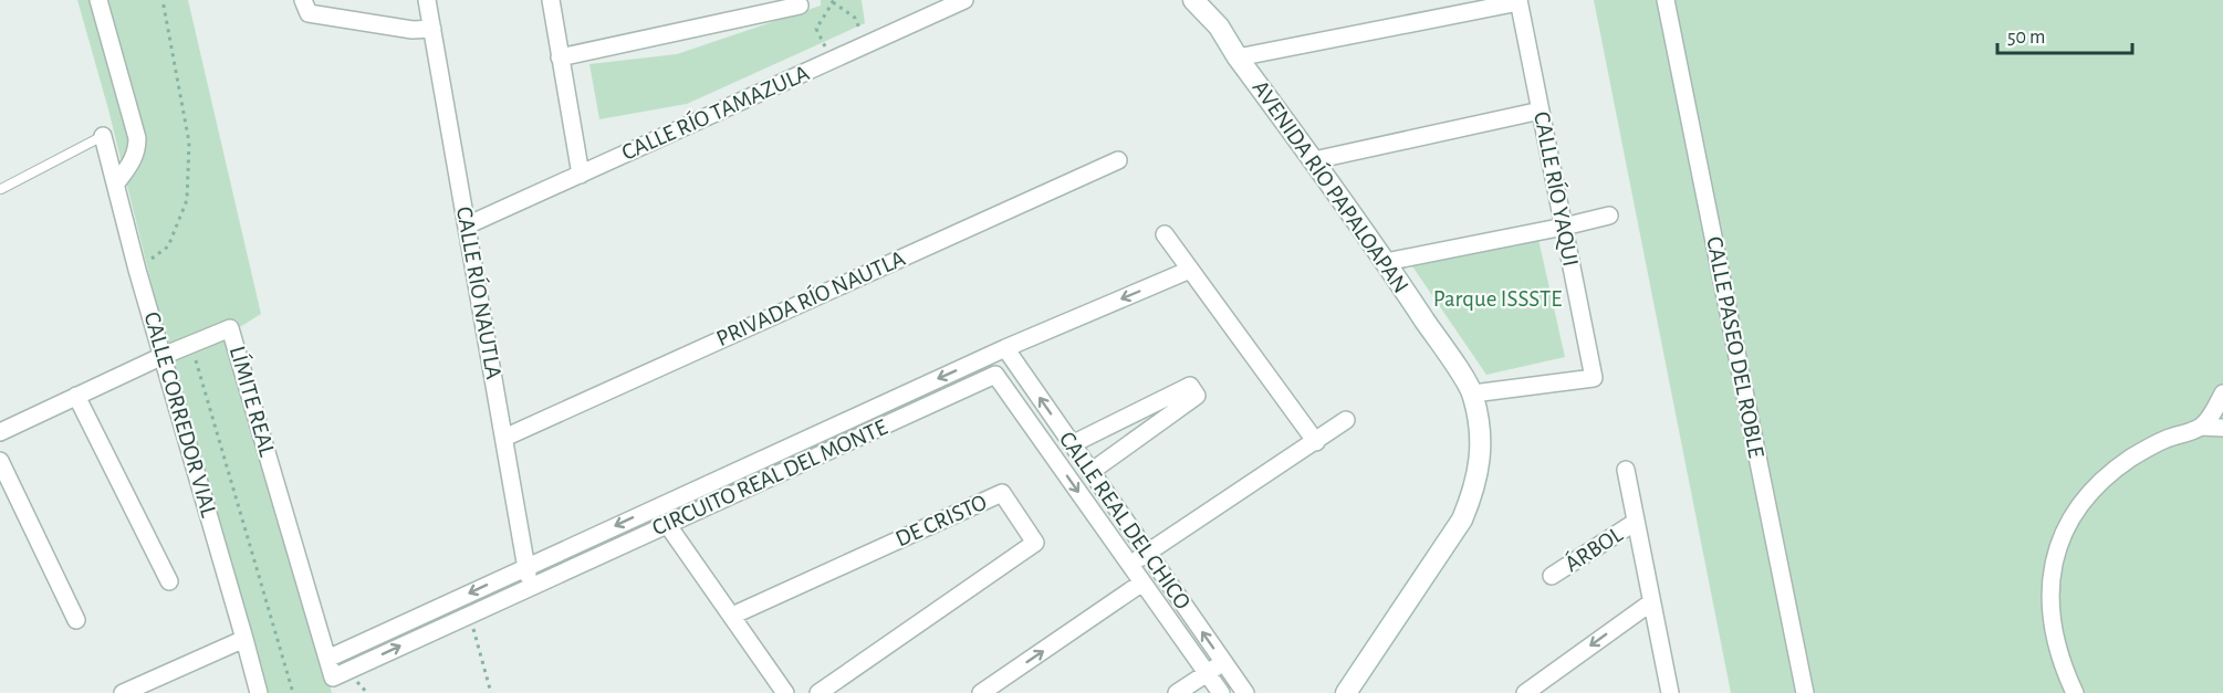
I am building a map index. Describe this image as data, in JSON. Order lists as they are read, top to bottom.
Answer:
{
  "streets": {
    "street": [
      "CALLE RÍO TAMAZULA",
      "AVENIDA RÍO PAPALOAPAN",
      "CALLE RÍO YAQUI",
      "CALLE RÍO NAUTLA",
      "PRIVADA RÍO NAUTLA",
      "CALLE PASEO DEL ROBLE",
      "LÍMITE REAL",
      "CALLE CORREDOR VIAL",
      "CIRCUITO REAL DEL MONTE",
      "DE CRISTO",
      "CALLE REAL DEL CHICO",
      "ÁRBOL"
    ]
  },
  "crossings": [
    ["CALLE RÍO TAMAZULA", "CALLE RÍO NAUTLA"],
    ["AVENIDA RÍO PAPALOAPAN", "CALLE RÍO YAQUI"],
    ["CALLE RÍO NAUTLA", "PRIVADA RÍO NAUTLA"],
    ["CALLE RÍO NAUTLA", "CIRCUITO REAL DEL MONTE"],
    ["LÍMITE REAL", "CALLE CORREDOR VIAL"],
    ["LÍMITE REAL", "CIRCUITO REAL DEL MONTE"],
    ["CIRCUITO REAL DEL MONTE", "CALLE REAL DEL CHICO"]
  ],
  "one_way": ["CALLE REAL DEL CHICO"],
  "parks": ["Parque ISSSTE"],
  "scale_bar": "50 m"
}
